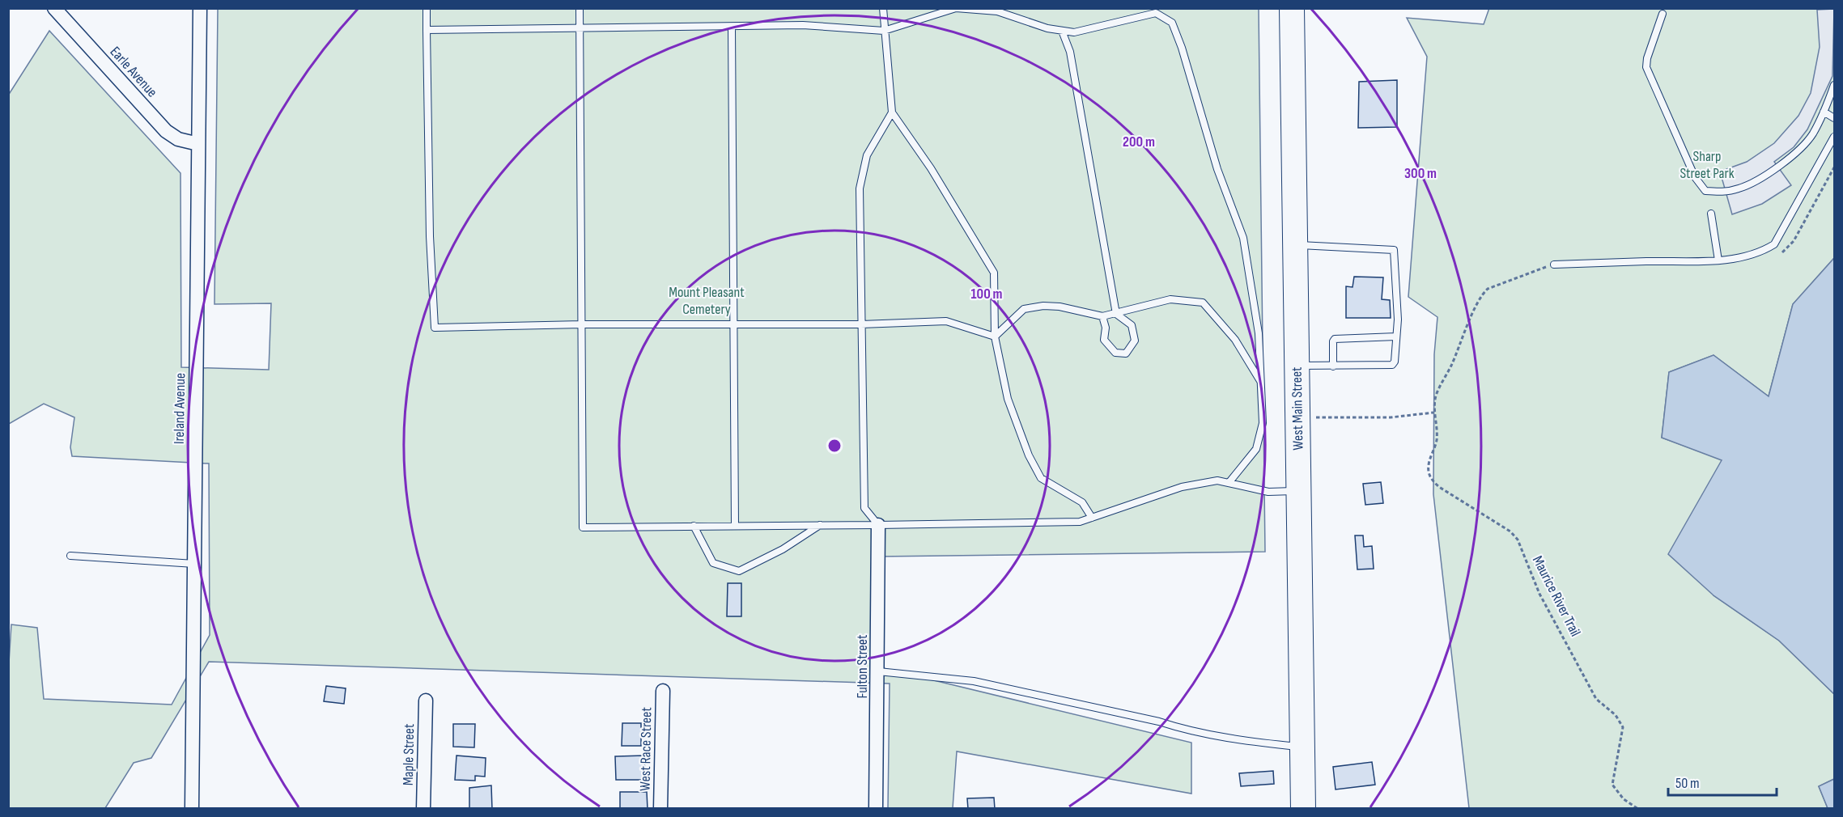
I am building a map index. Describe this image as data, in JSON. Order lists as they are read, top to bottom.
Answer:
{
  "streets": {
    "highway": ["West Main Street"],
    "street": [
      "Earle Avenue",
      "Ireland Avenue",
      "Fulton Street",
      "West Race Street",
      "Maple Street"
    ],
    "path": ["Maurice River Trail"]
  },
  "crossings": [
    ["Earle Avenue", "Ireland Avenue"]
  ],
  "parks": ["Sharp Street Park", "Mount Pleasant Cemetery"],
  "scale_bar": "50 m",
  "rings": ["200 m", "300 m", "100 m"]
}
